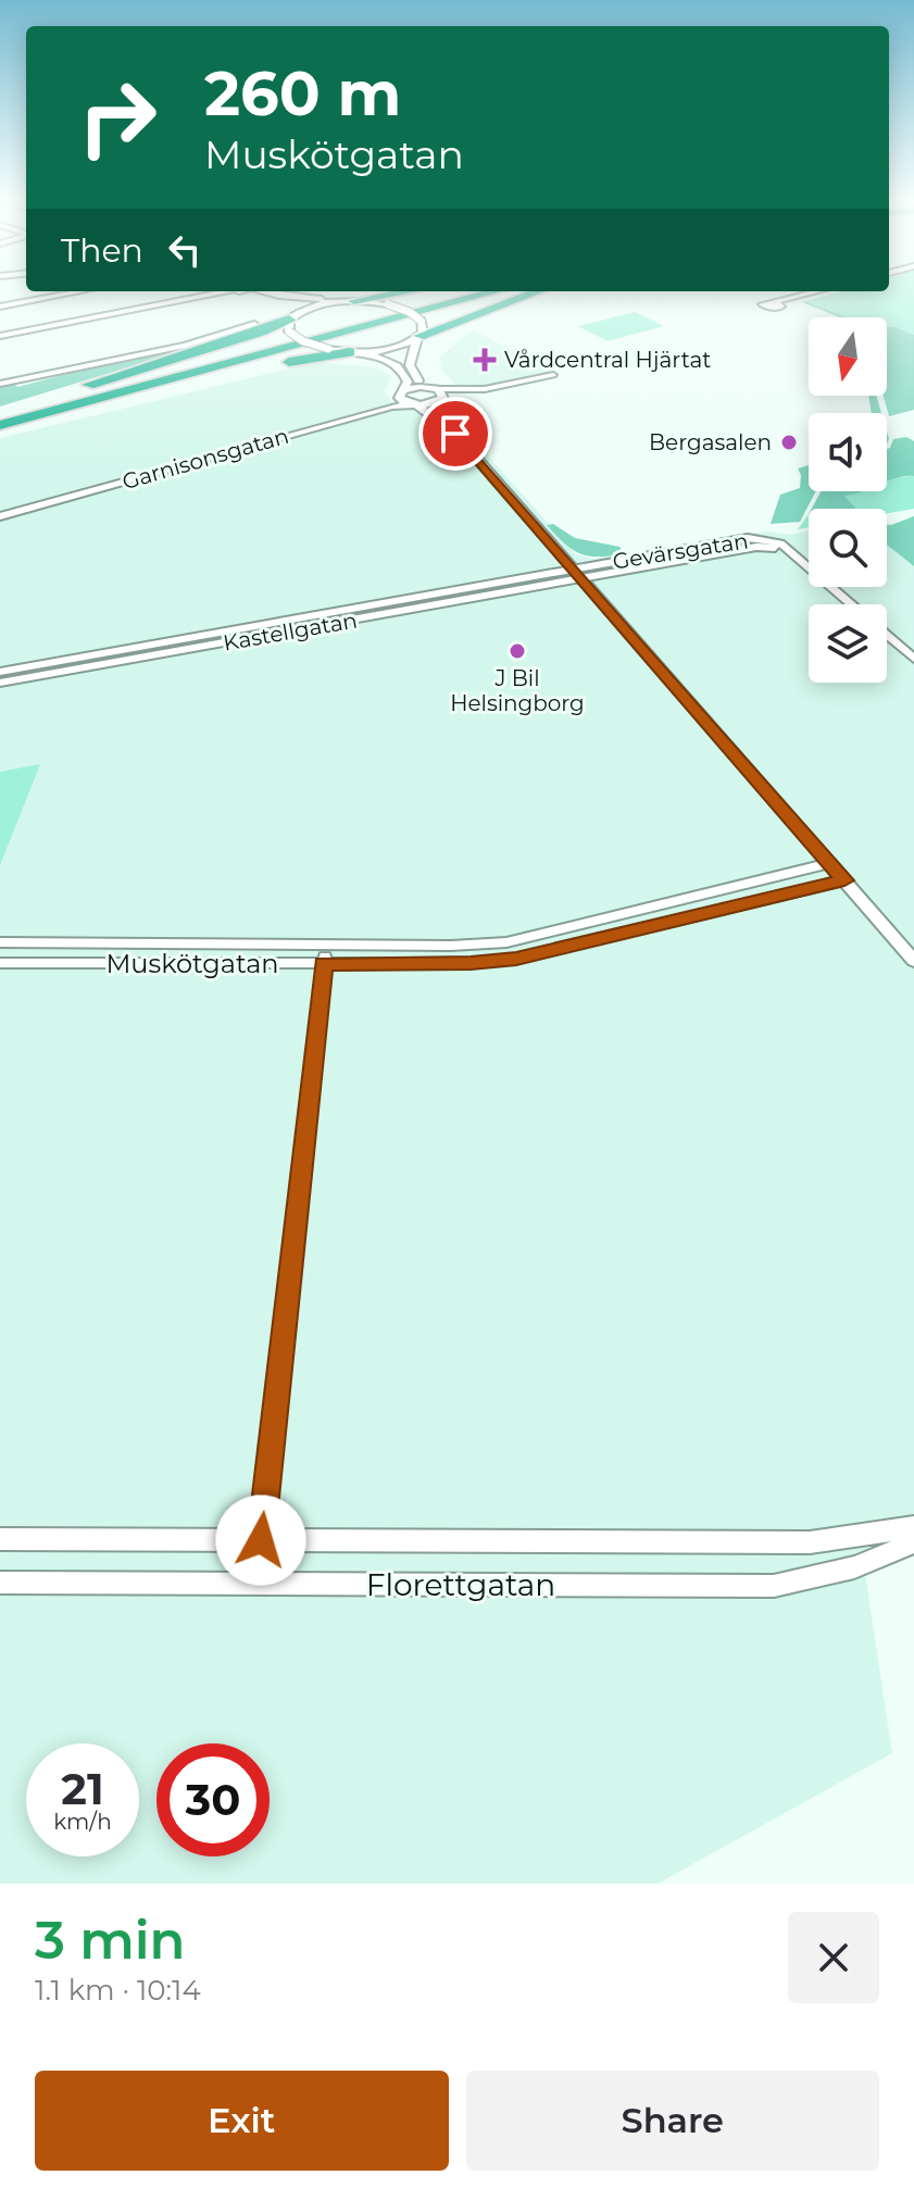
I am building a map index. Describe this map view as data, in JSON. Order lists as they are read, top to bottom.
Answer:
{
  "streets": {
    "street": [
      "Garnisonsgatan",
      "Gevärsgatan",
      "Kastellgatan",
      "Muskötgatan",
      "Florettgatan"
    ]
  },
  "crossings": [
    ["Gevärsgatan", "Kastellgatan"]
  ],
  "places": {
    "health": ["Vårdcentral Hjärtat"],
    "other": ["Bergasalen", "J Bil Helsingborg"]
  },
  "north": "bottom",
  "page": {
    "turn": ["260 m", "Muskötgatan"],
    "then": "Then",
    "speed": "21 km/h",
    "limit": "30",
    "heading": ["3 min", "1.1 km · 10:14"],
    "buttons": ["Exit", "Share"]
  }
}
